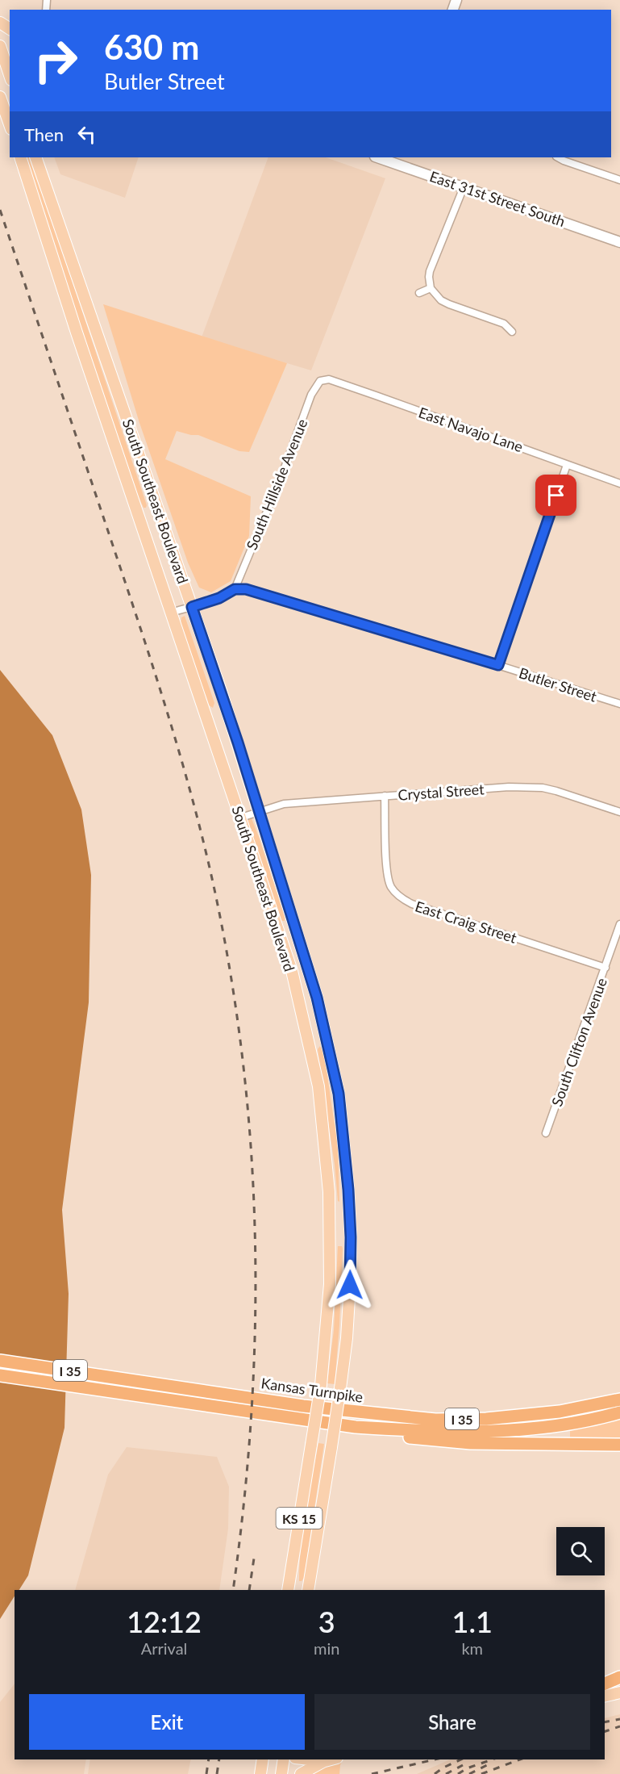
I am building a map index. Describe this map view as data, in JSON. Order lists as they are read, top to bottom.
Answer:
{
  "streets": {
    "highway": ["I 35", "Kansas Turnpike"],
    "main road": ["South Southeast Boulevard", "KS 15"],
    "street": [
      "East 31st Street South",
      "East Navajo Lane",
      "South Hillside Avenue",
      "Butler Street",
      "Crystal Street",
      "East Craig Street",
      "South Clifton Avenue"
    ]
  },
  "crossings": [
    ["East Navajo Lane", "South Hillside Avenue"],
    ["South Hillside Avenue", "Butler Street"],
    ["South Southeast Boulevard", "Crystal Street"],
    ["Crystal Street", "East Craig Street"],
    ["East Craig Street", "South Clifton Avenue"]
  ],
  "page": {
    "turn": ["630 m", "Butler Street"],
    "then": "Then",
    "eta": [
      "12:12",
      "Arrival",
      "3",
      "min",
      "1.1",
      "km"
    ],
    "buttons": ["Exit", "Share"]
  }
}
